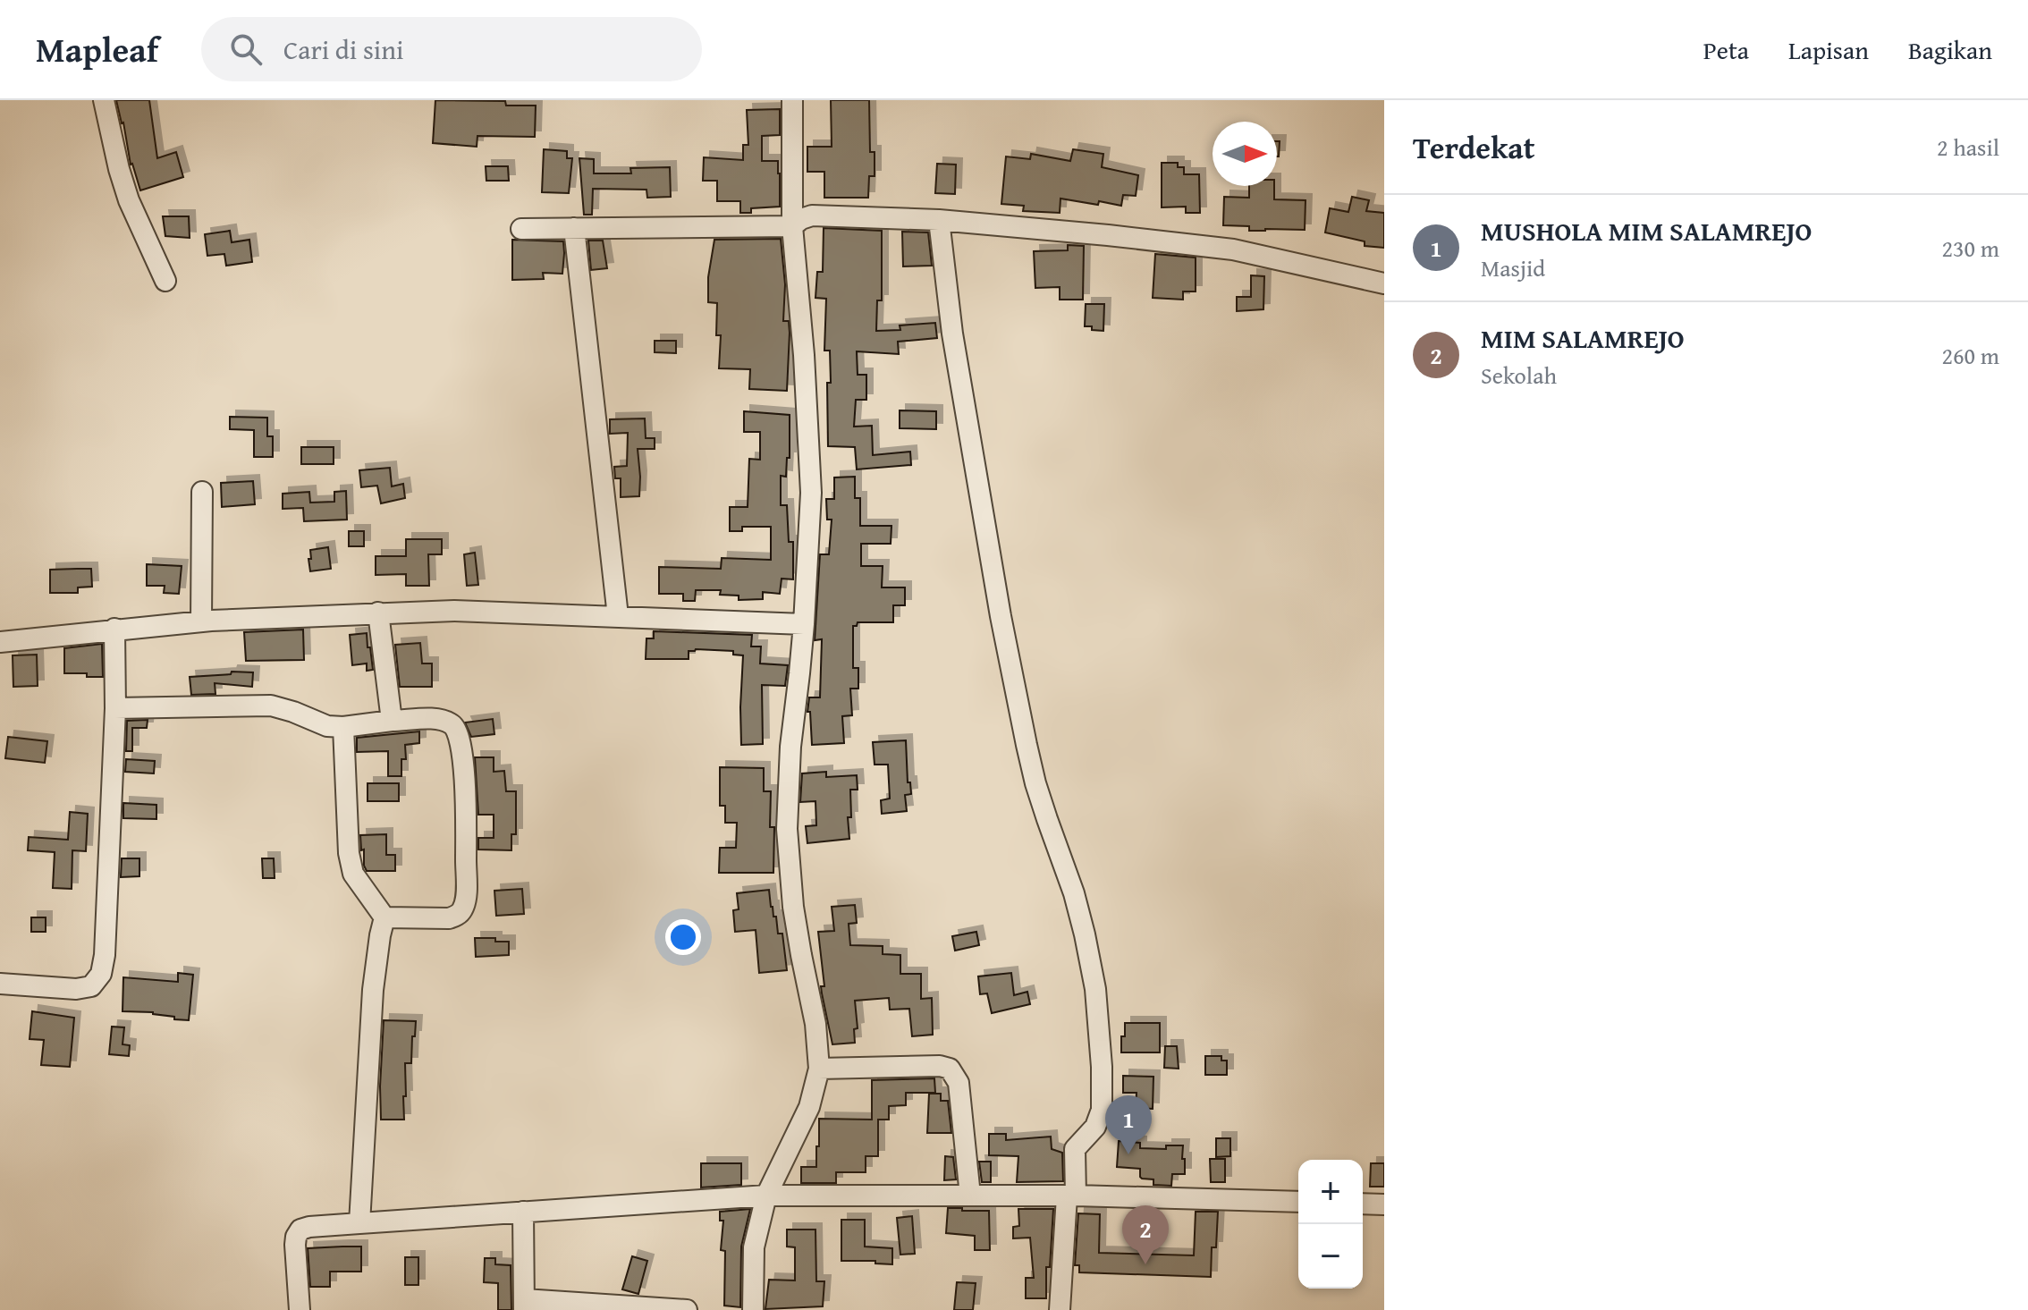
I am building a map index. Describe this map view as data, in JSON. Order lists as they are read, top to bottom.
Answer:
{
  "north": "right",
  "page": {
    "header": "Mapleaf",
    "search": "Cari di sini",
    "nav": ["Peta", "Lapisan", "Bagikan"],
    "heading": ["Terdekat", "2 hasil"],
    "list": [
      {
        "mark": "1",
        "name": "MUSHOLA MIM SALAMREJO",
        "note": "Masjid",
        "value": "230 m"
      },
      {
        "mark": "2",
        "name": "MIM SALAMREJO",
        "note": "Sekolah",
        "value": "260 m"
      }
    ],
    "pins": ["1", "2"],
    "map_buttons": ["+", "−"]
  }
}
